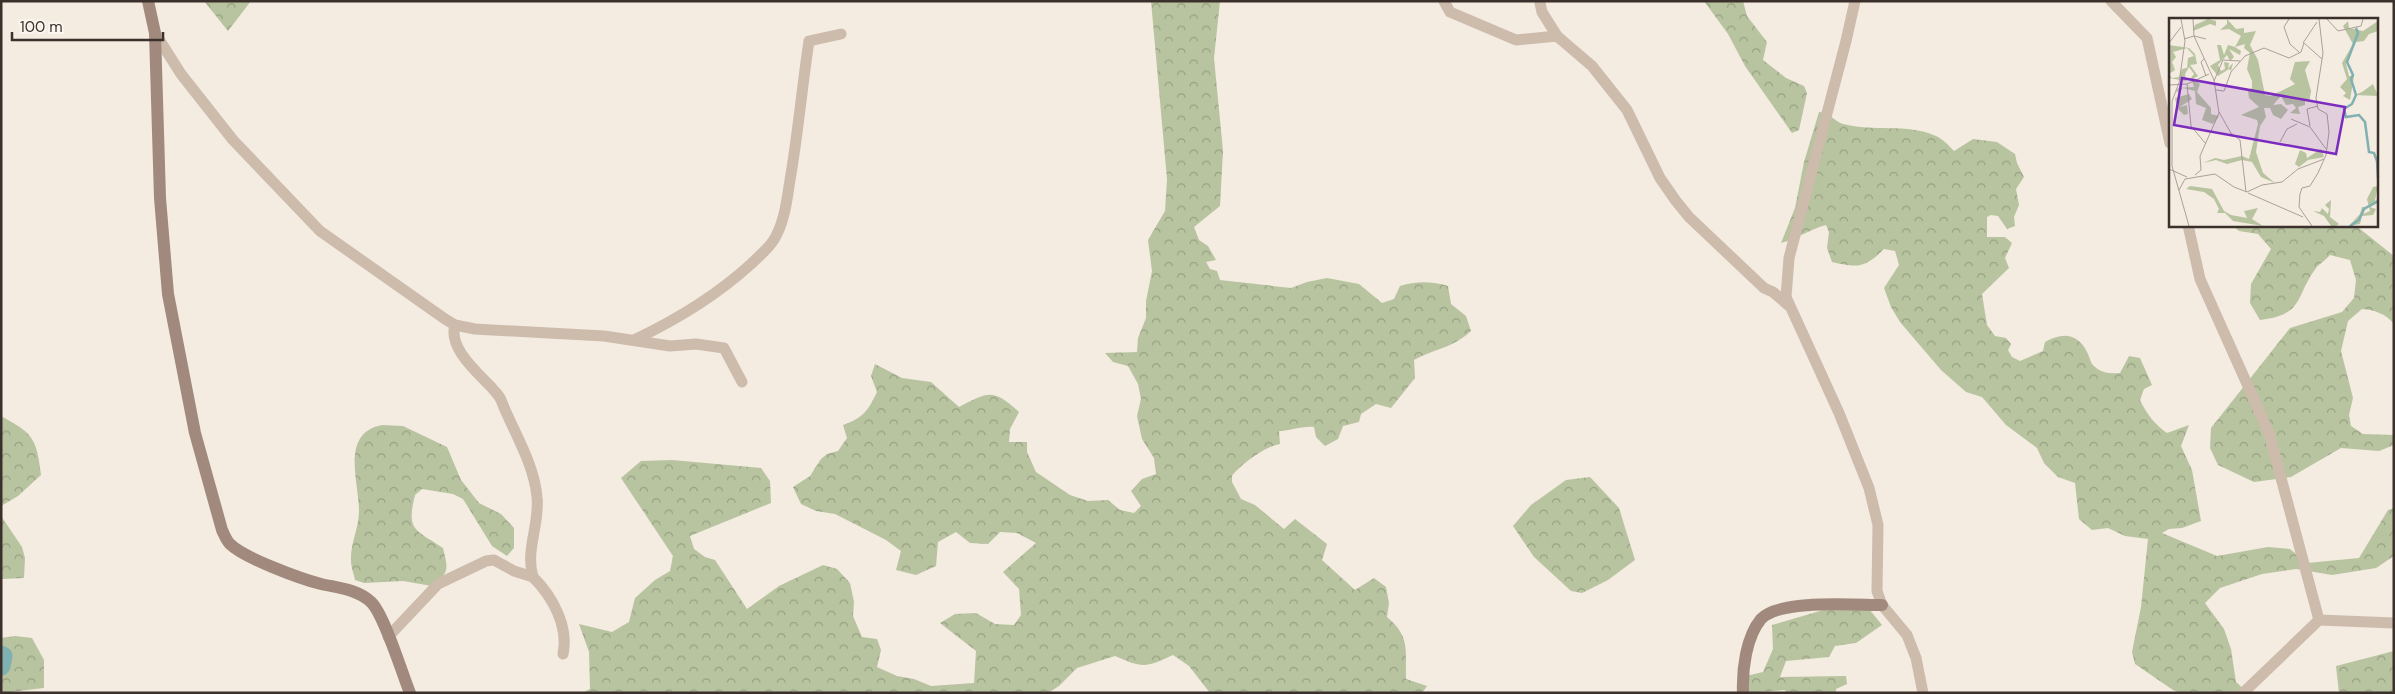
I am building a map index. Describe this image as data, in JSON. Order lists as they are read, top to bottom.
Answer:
{
  "scale_bar": "100 m"
}
